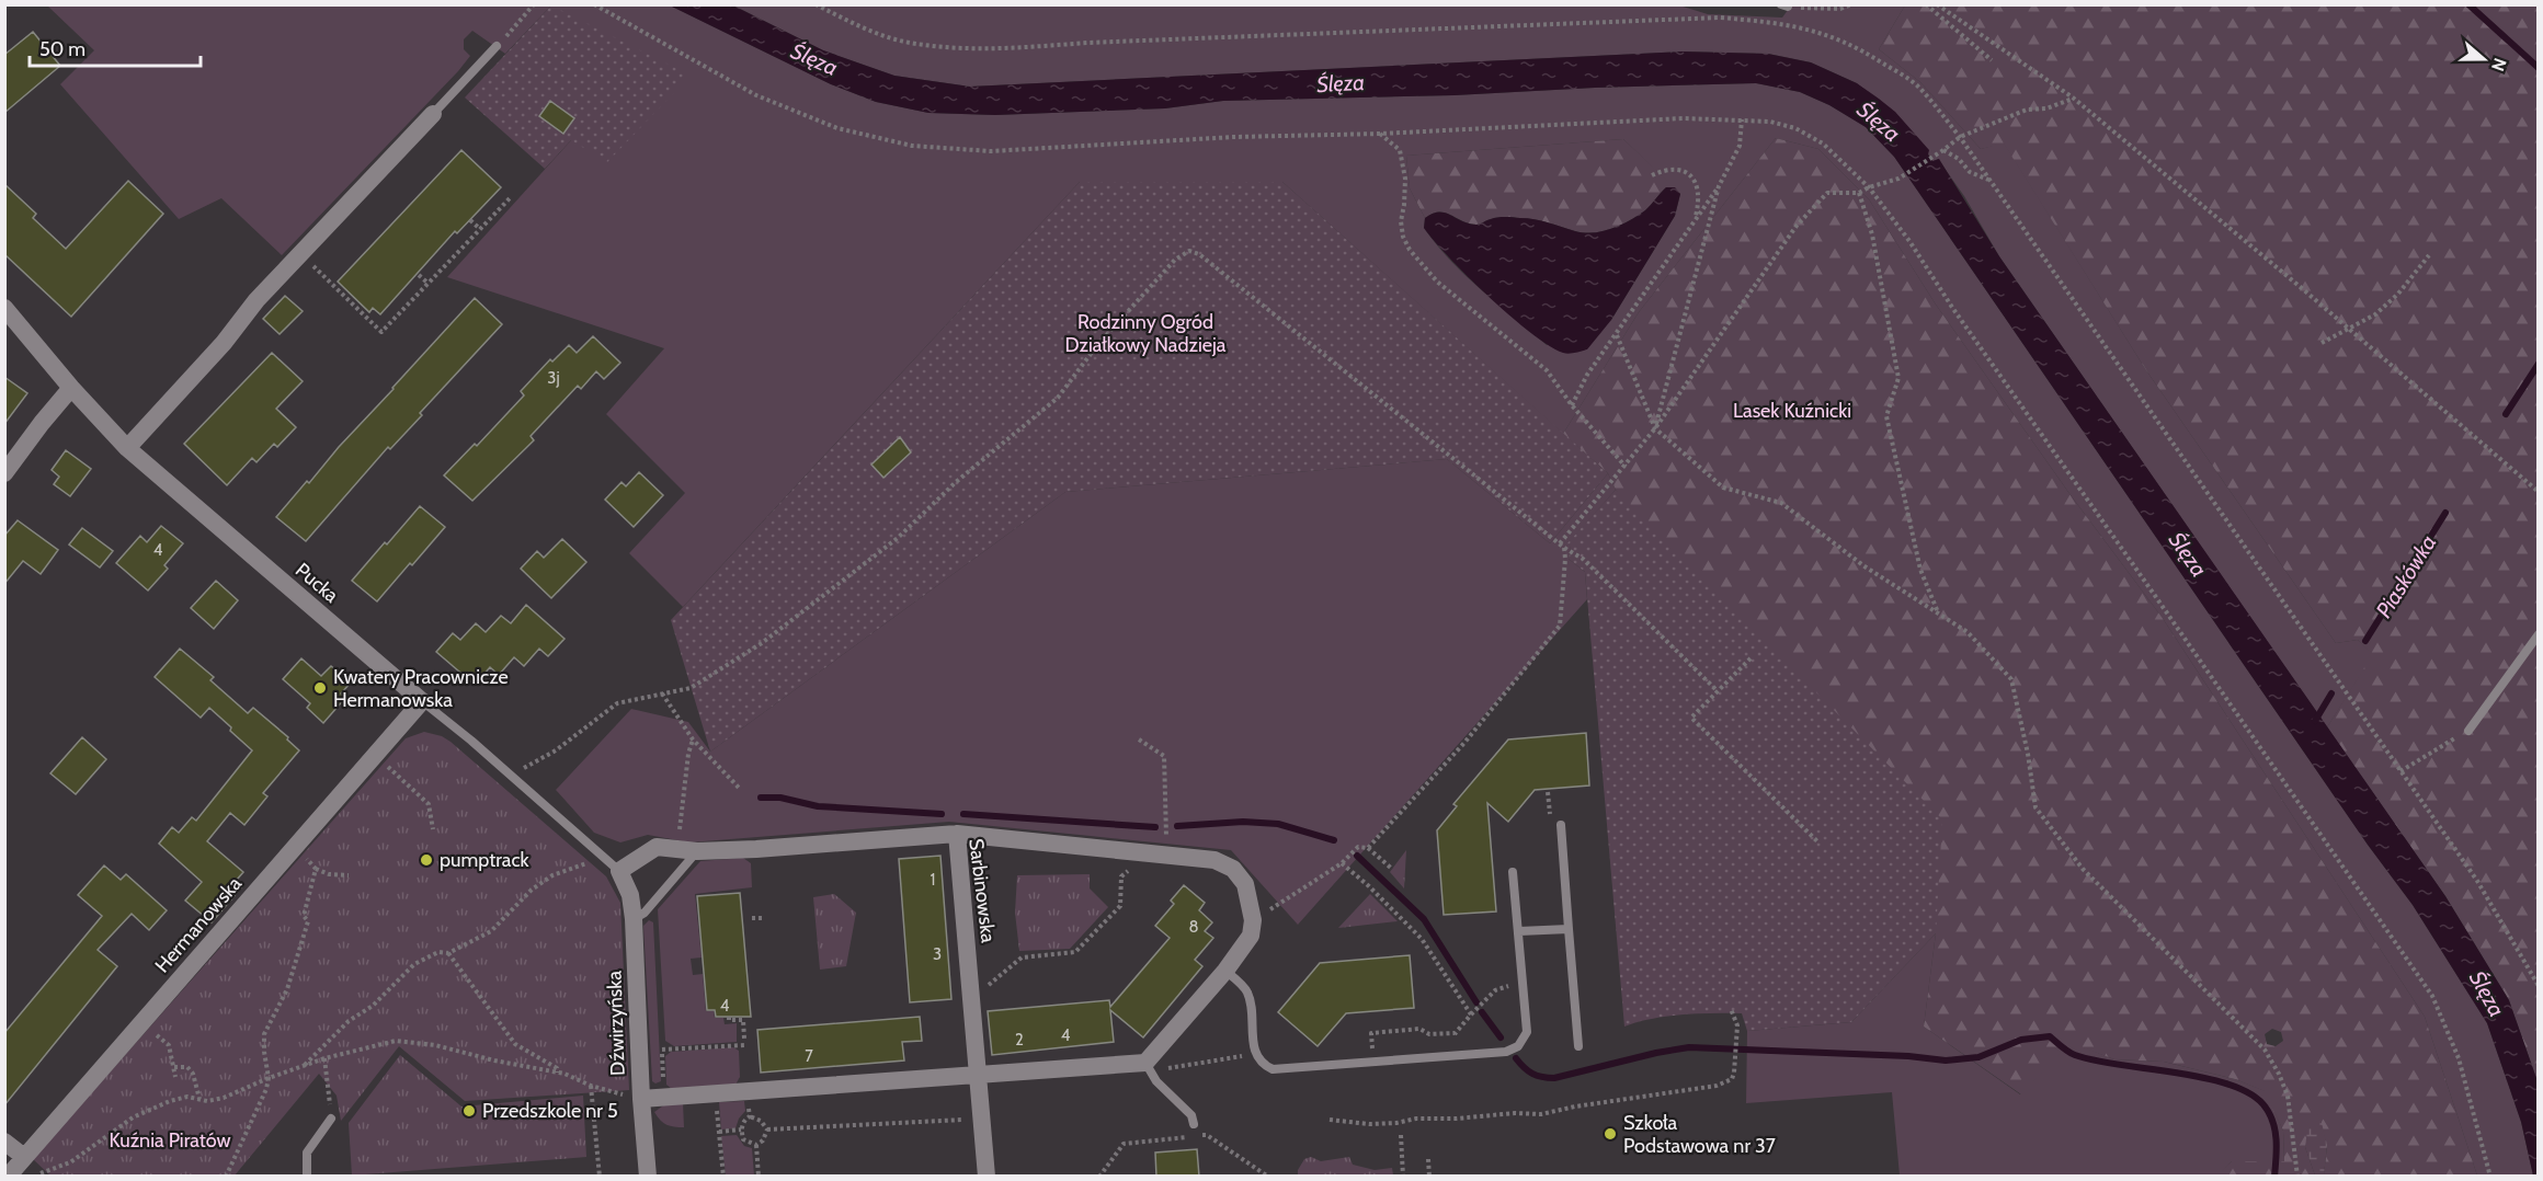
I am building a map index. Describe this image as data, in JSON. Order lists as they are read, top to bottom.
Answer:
{
  "streets": {
    "street": [
      "Pucka",
      "Sarbinowska",
      "Hermanowska",
      "Dźwirzyńska"
    ]
  },
  "crossings": [
    ["Pucka", "Sarbinowska"],
    ["Pucka", "Hermanowska"],
    ["Pucka", "Dźwirzyńska"],
    ["Sarbinowska", "Dźwirzyńska"]
  ],
  "water": ["Ślęza", "Piaskówka"],
  "parks": ["Rodzinny Ogród Działkowy Nadzieja", "Lasek Kuźnicki", "Kuźnia Piratów"],
  "places": [
    "Kwatery Pracownicze Hermanowska",
    "pumptrack",
    "Przedszkole nr 5",
    "Szkoła Podstawowa nr 37"
  ],
  "house_numbers": [
    "3j",
    "4",
    "1",
    "8",
    "3",
    "4",
    "4",
    "2",
    "7"
  ],
  "scale_bar": "50 m",
  "north": "right"
}
